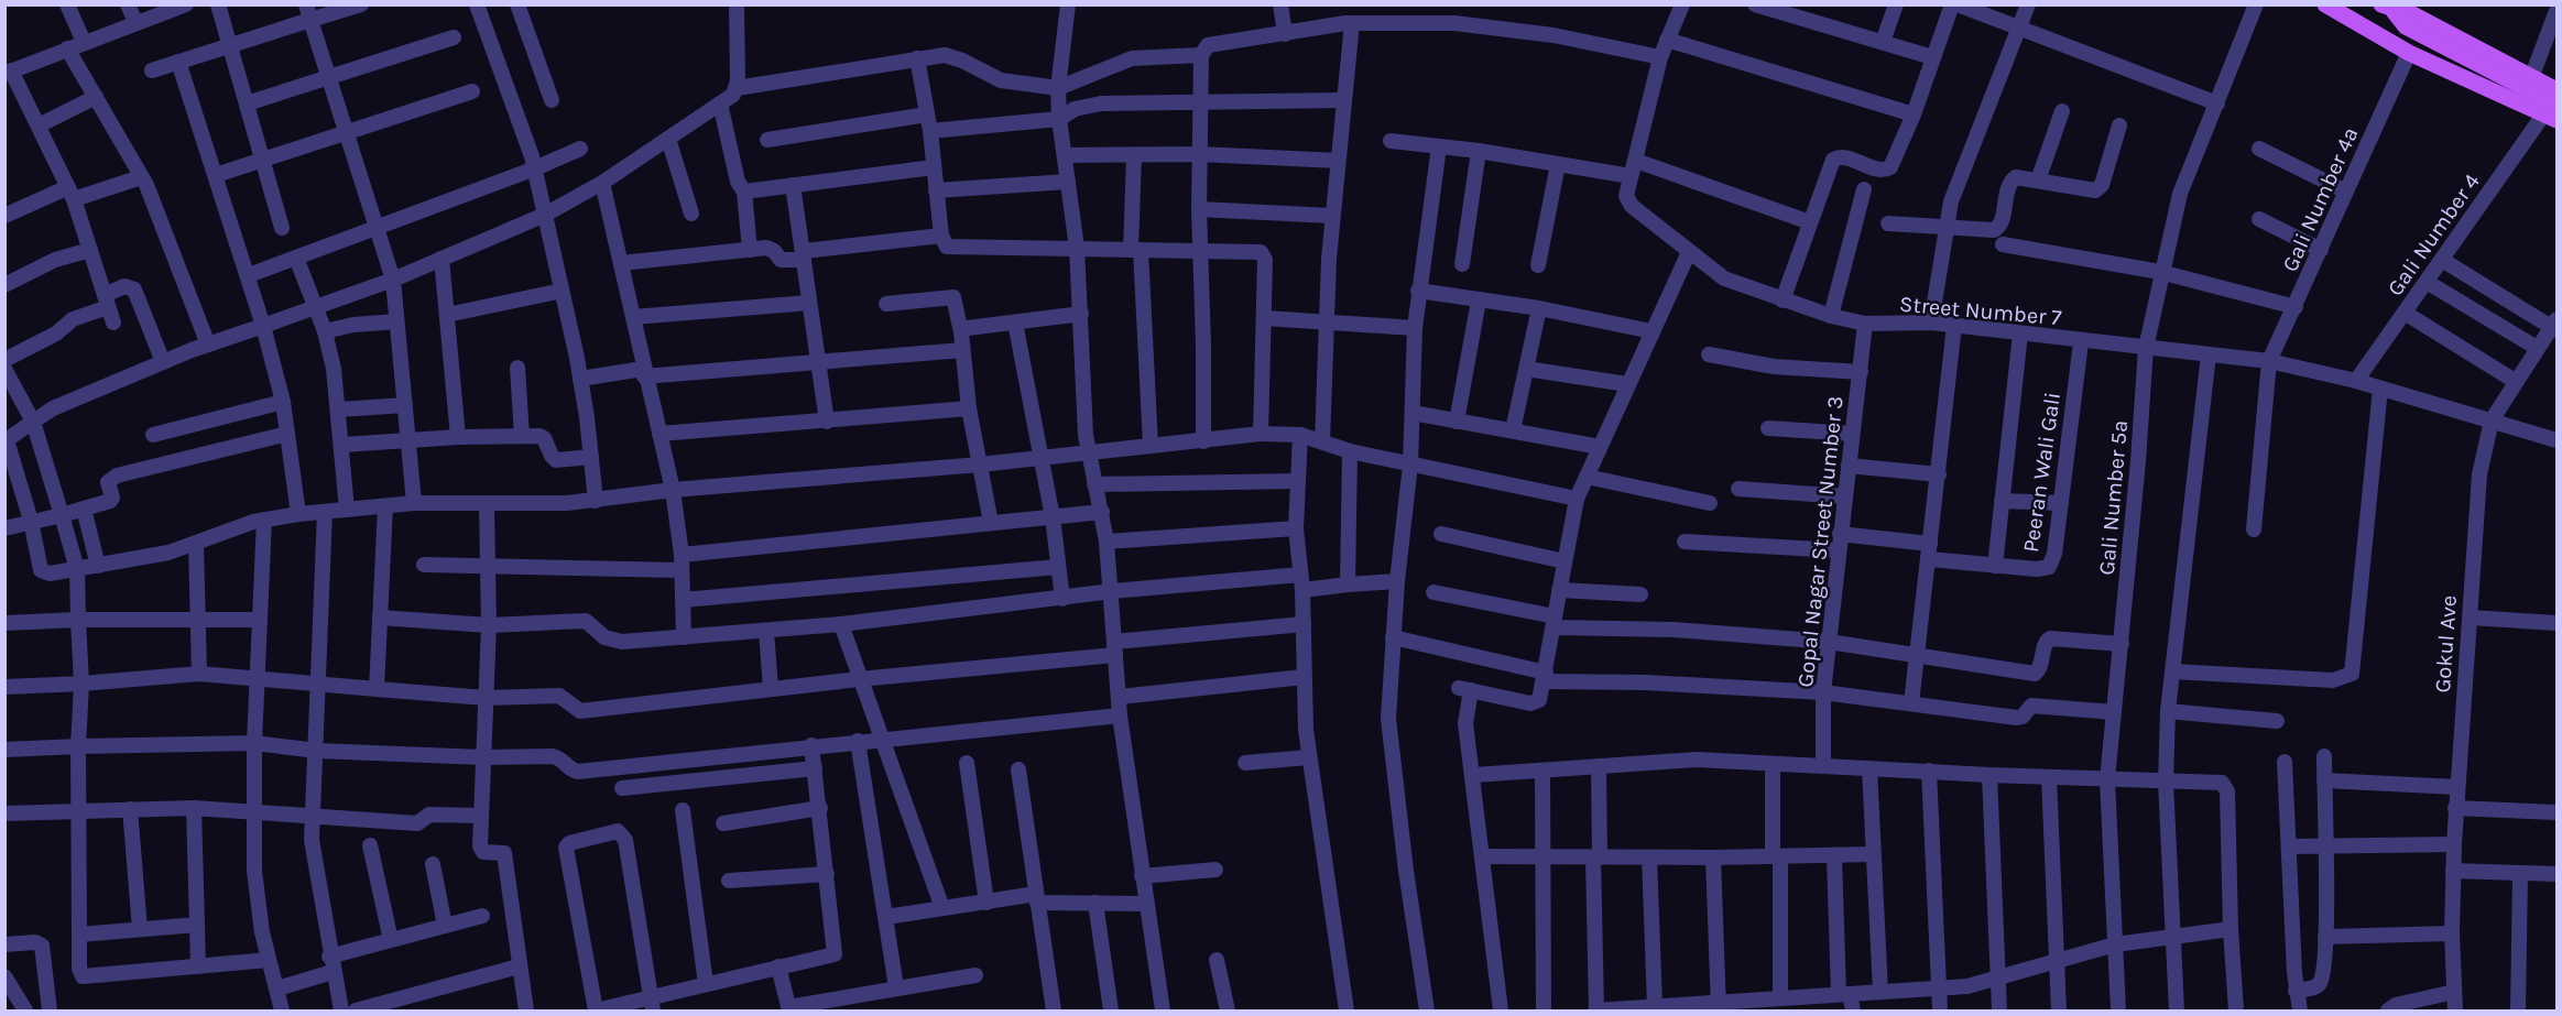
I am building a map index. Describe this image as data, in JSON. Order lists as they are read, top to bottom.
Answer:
{
  "streets": {
    "street": [
      "Gali Number 4a",
      "Gali Number 4",
      "Street Number 7",
      "Peeran Wali Gali",
      "Gali Number 5a",
      "Gopal Nagar Street Number 3",
      "Gokul Ave"
    ]
  },
  "crossings": [
    ["Gali Number 4a", "Street Number 7"],
    ["Gali Number 4", "Street Number 7"],
    ["Street Number 7", "Peeran Wali Gali"],
    ["Street Number 7", "Gali Number 5a"],
    ["Street Number 7", "Gopal Nagar Street Number 3"],
    ["Street Number 7", "Gokul Ave"],
    ["Peeran Wali Gali", "Gopal Nagar Street Number 3"]
  ]
}
